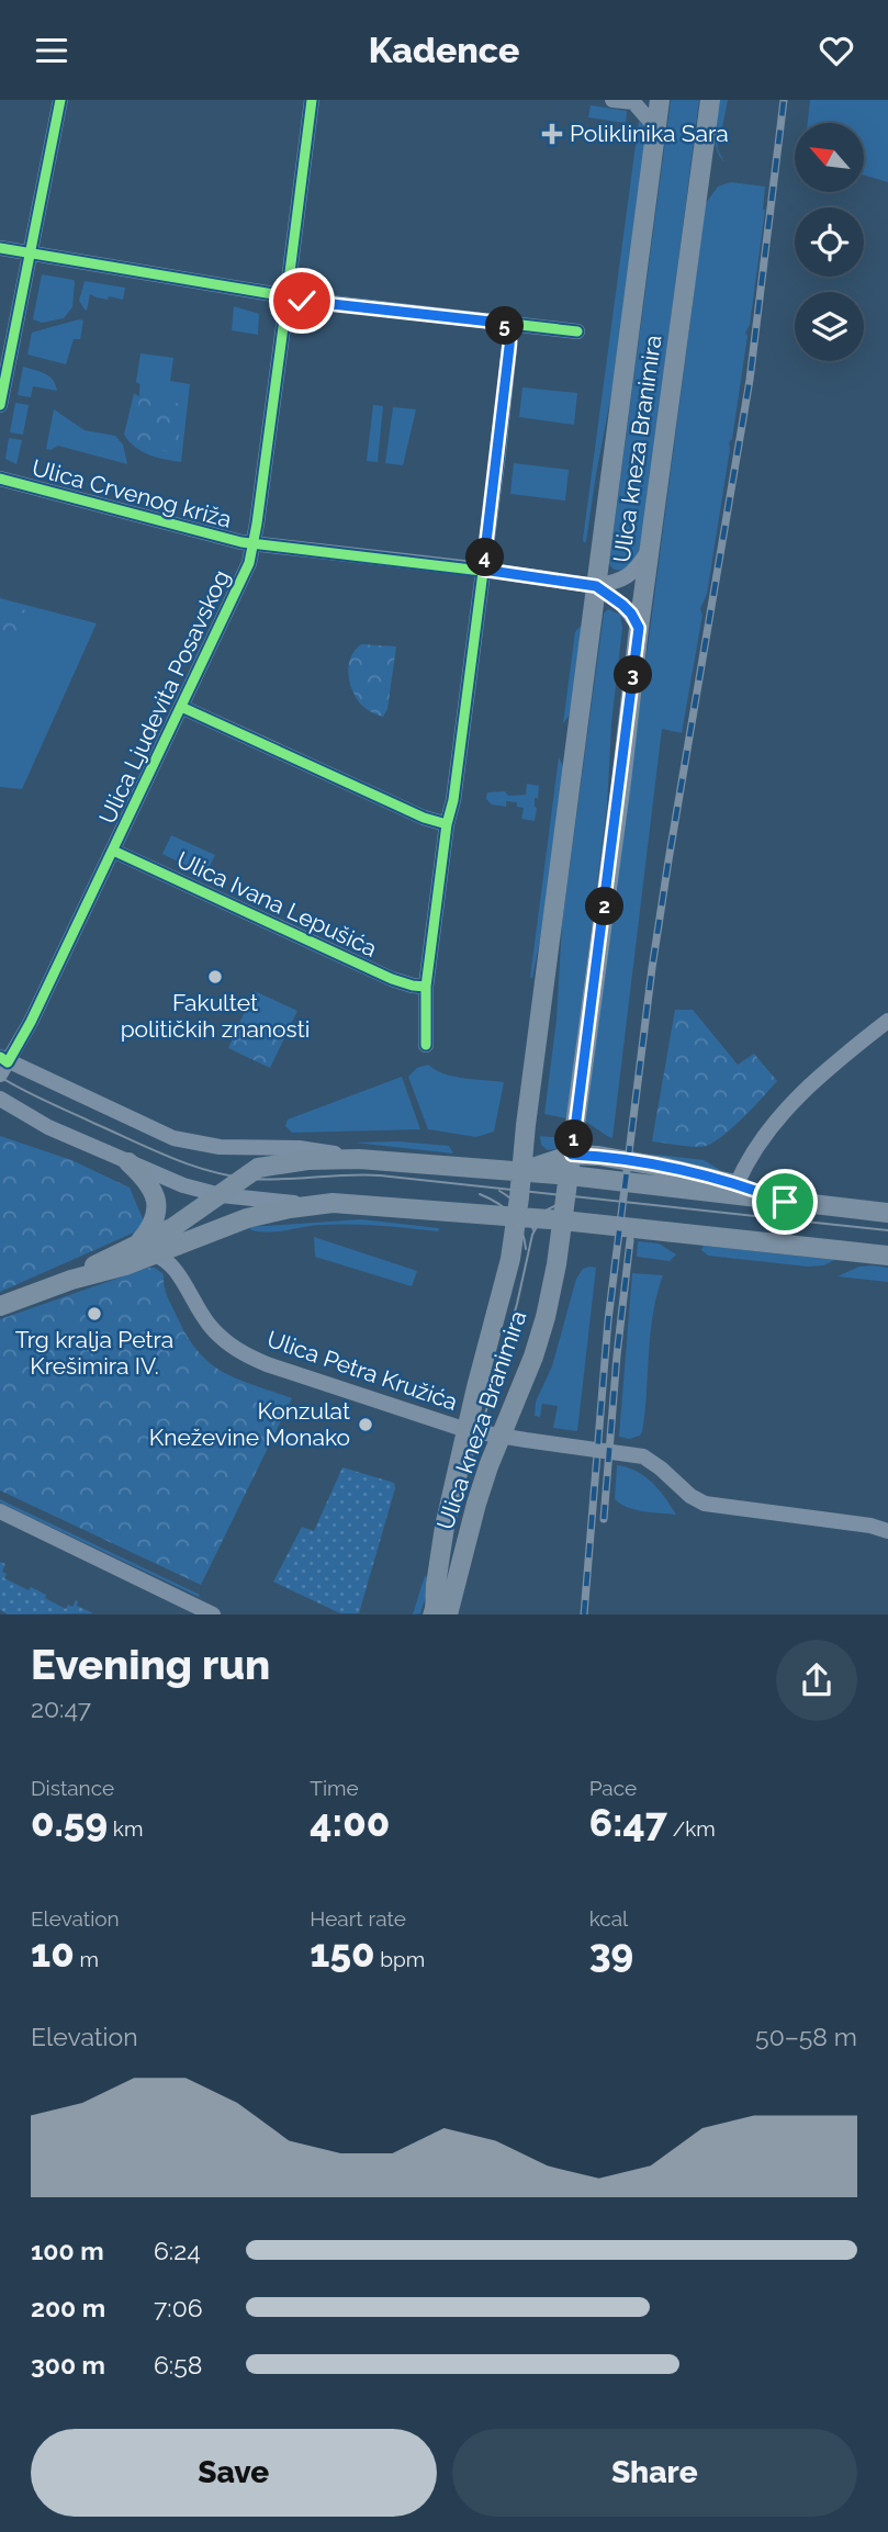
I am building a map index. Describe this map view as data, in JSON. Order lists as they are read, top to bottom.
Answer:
{
  "streets": {
    "main road": ["Ulica kneza Branimira"],
    "street": [
      "Ulica Crvenog križa",
      "Ulica Ljudevita Posavskog",
      "Ulica Ivana Lepušića",
      "Ulica Petra Kružića"
    ]
  },
  "crossings": [
    ["Ulica kneza Branimira", "Ulica Crvenog križa"],
    ["Ulica kneza Branimira", "Ulica Petra Kružića"],
    ["Ulica Crvenog križa", "Ulica Ljudevita Posavskog"],
    ["Ulica Ljudevita Posavskog", "Ulica Ivana Lepušića"]
  ],
  "places": {
    "health": ["Poliklinika Sara"],
    "other": ["Fakultet političkih znanosti", "Trg kralja Petra Krešimira IV.", "Konzulat Kneževine Monako"]
  },
  "north": "top left",
  "page": {
    "header": "Kadence",
    "pins": [
      "5",
      "4",
      "3",
      "2",
      "1"
    ],
    "heading": ["Evening run", "20:47"],
    "stats": [
      ["Distance", "0.59 km"],
      ["Time", "4:00"],
      ["Pace", "6:47 /km"],
      ["Elevation", "10 m"],
      ["Heart rate", "150 bpm"],
      ["kcal", "39"]
    ],
    "chart": ["Elevation", "50–58 m"],
    "list": [
      {
        "name": "100 m",
        "note": "6:24"
      },
      {
        "name": "200 m",
        "note": "7:06"
      },
      {
        "name": "300 m",
        "note": "6:58"
      }
    ],
    "buttons": ["Save", "Share"]
  }
}
